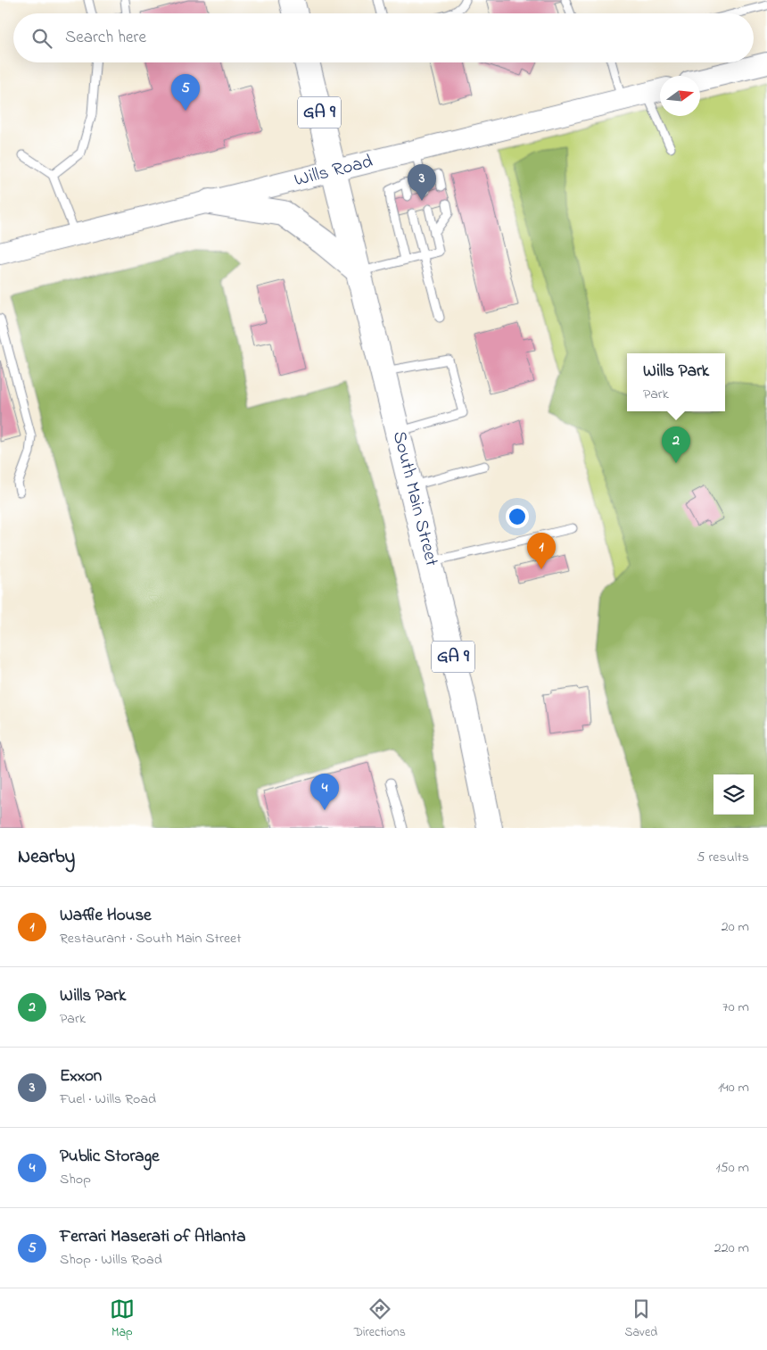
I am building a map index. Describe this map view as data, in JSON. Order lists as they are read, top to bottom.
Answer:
{
  "streets": {
    "highway": ["GA 9", "South Main Street"],
    "street": ["Wills Road"]
  },
  "crossings": [
    ["GA 9", "Wills Road"],
    ["GA 9", "South Main Street"],
    ["Wills Road", "South Main Street"]
  ],
  "north": "right",
  "page": {
    "search": "Search here",
    "pins": [
      "5",
      "3",
      "2",
      "1",
      "4"
    ],
    "popup": ["Wills Park", "Park"],
    "heading": ["Nearby", "5 results"],
    "list": [
      {
        "mark": "1",
        "name": "Waffle House",
        "note": "Restaurant · South Main Street",
        "value": "20 m"
      },
      {
        "mark": "2",
        "name": "Wills Park",
        "note": "Park",
        "value": "70 m"
      },
      {
        "mark": "3",
        "name": "Exxon",
        "note": "Fuel · Wills Road",
        "value": "140 m"
      },
      {
        "mark": "4",
        "name": "Public Storage",
        "note": "Shop",
        "value": "150 m"
      },
      {
        "mark": "5",
        "name": "Ferrari Maserati of Atlanta",
        "note": "Shop · Wills Road",
        "value": "220 m"
      }
    ],
    "nav": ["Map", "Directions", "Saved"]
  }
}
